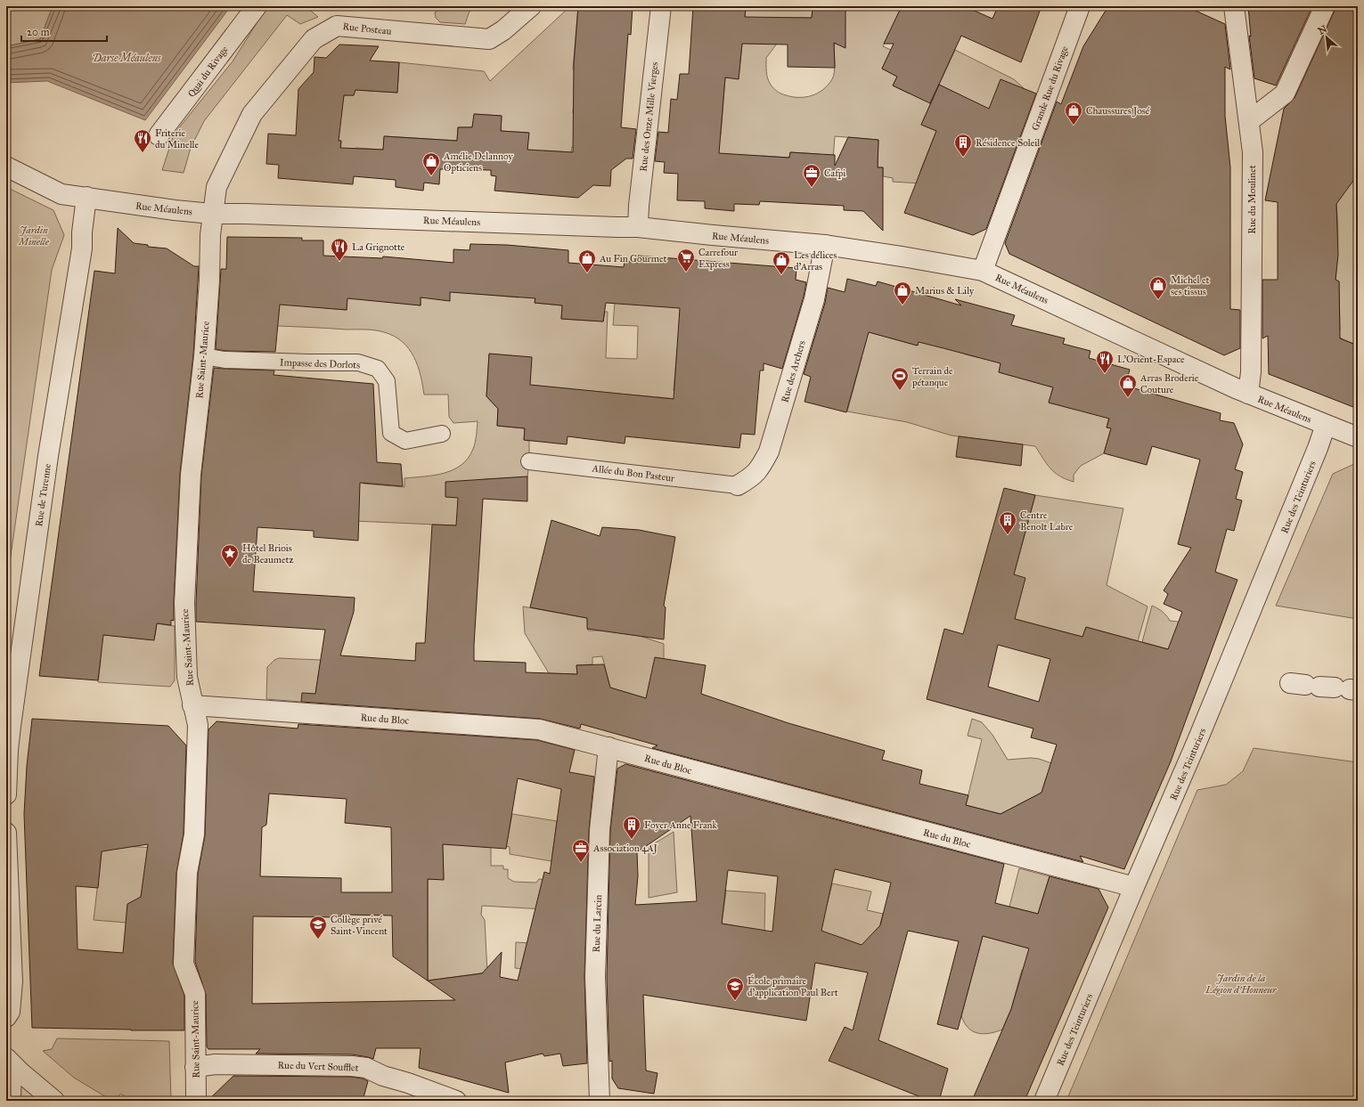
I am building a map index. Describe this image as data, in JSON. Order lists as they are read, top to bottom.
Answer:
{
  "streets": {
    "street": [
      "Rue Posteau",
      "Quai du Rivage",
      "Grande Rue du Rivage",
      "Rue des Onze Mille Vierges",
      "Rue du Moulinet",
      "Rue Méaulens",
      "Rue Saint-Maurice",
      "Rue des Archers",
      "Rue de Turenne",
      "Rue des Teinturiers",
      "Rue du Bloc",
      "Rue du Larcin",
      "Rue du Vert Soufflet"
    ],
    "lane": ["Impasse des Dorlots", "Allée du Bon Pasteur"]
  },
  "crossings": [
    ["Rue Posteau", "Rue Méaulens"],
    ["Rue Posteau", "Rue Saint-Maurice"],
    ["Grande Rue du Rivage", "Rue Méaulens"],
    ["Rue des Onze Mille Vierges", "Rue Méaulens"],
    ["Rue du Moulinet", "Rue Méaulens"],
    ["Rue Méaulens", "Rue Saint-Maurice"],
    ["Rue Méaulens", "Rue des Archers"],
    ["Rue Méaulens", "Rue de Turenne"],
    ["Rue Méaulens", "Rue des Teinturiers"],
    ["Rue Saint-Maurice", "Impasse des Dorlots"],
    ["Rue Saint-Maurice", "Rue du Bloc"],
    ["Rue Saint-Maurice", "Rue du Vert Soufflet"],
    ["Rue des Archers", "Allée du Bon Pasteur"],
    ["Rue des Teinturiers", "Rue du Bloc"],
    ["Rue du Bloc", "Rue du Larcin"]
  ],
  "water": ["Darse Méaulens"],
  "parks": ["Jardin Minelle", "Jardin de la Légion d'Honneur"],
  "places": {
    "shop": [
      "Chaussures José",
      "Amélie Delannoy Opticiens",
      "Au Fin Gourmet",
      "Les délices d’Arras",
      "Michel et ses tissus",
      "Marius & Lily",
      "Arras Broderie Couture"
    ],
    "restaurant": ["Friterie du Minelle", "La Grignotte", "L'Orient-Espace"],
    "building": ["Résidence Soleil", "Centre Benoît Labre", "Foyer Anne Frank"],
    "office": ["Cafpi", "Association 4AJ"],
    "supermarket": ["Carrefour Express"],
    "sports": ["Terrain de pétanque"],
    "place": ["Hôtel Briois de Beaumetz"],
    "school or university": ["Collège privé Saint-Vincent", "École primaire d'application Paul Bert"]
  },
  "scale_bar": "20 m",
  "north": "top left"
}
